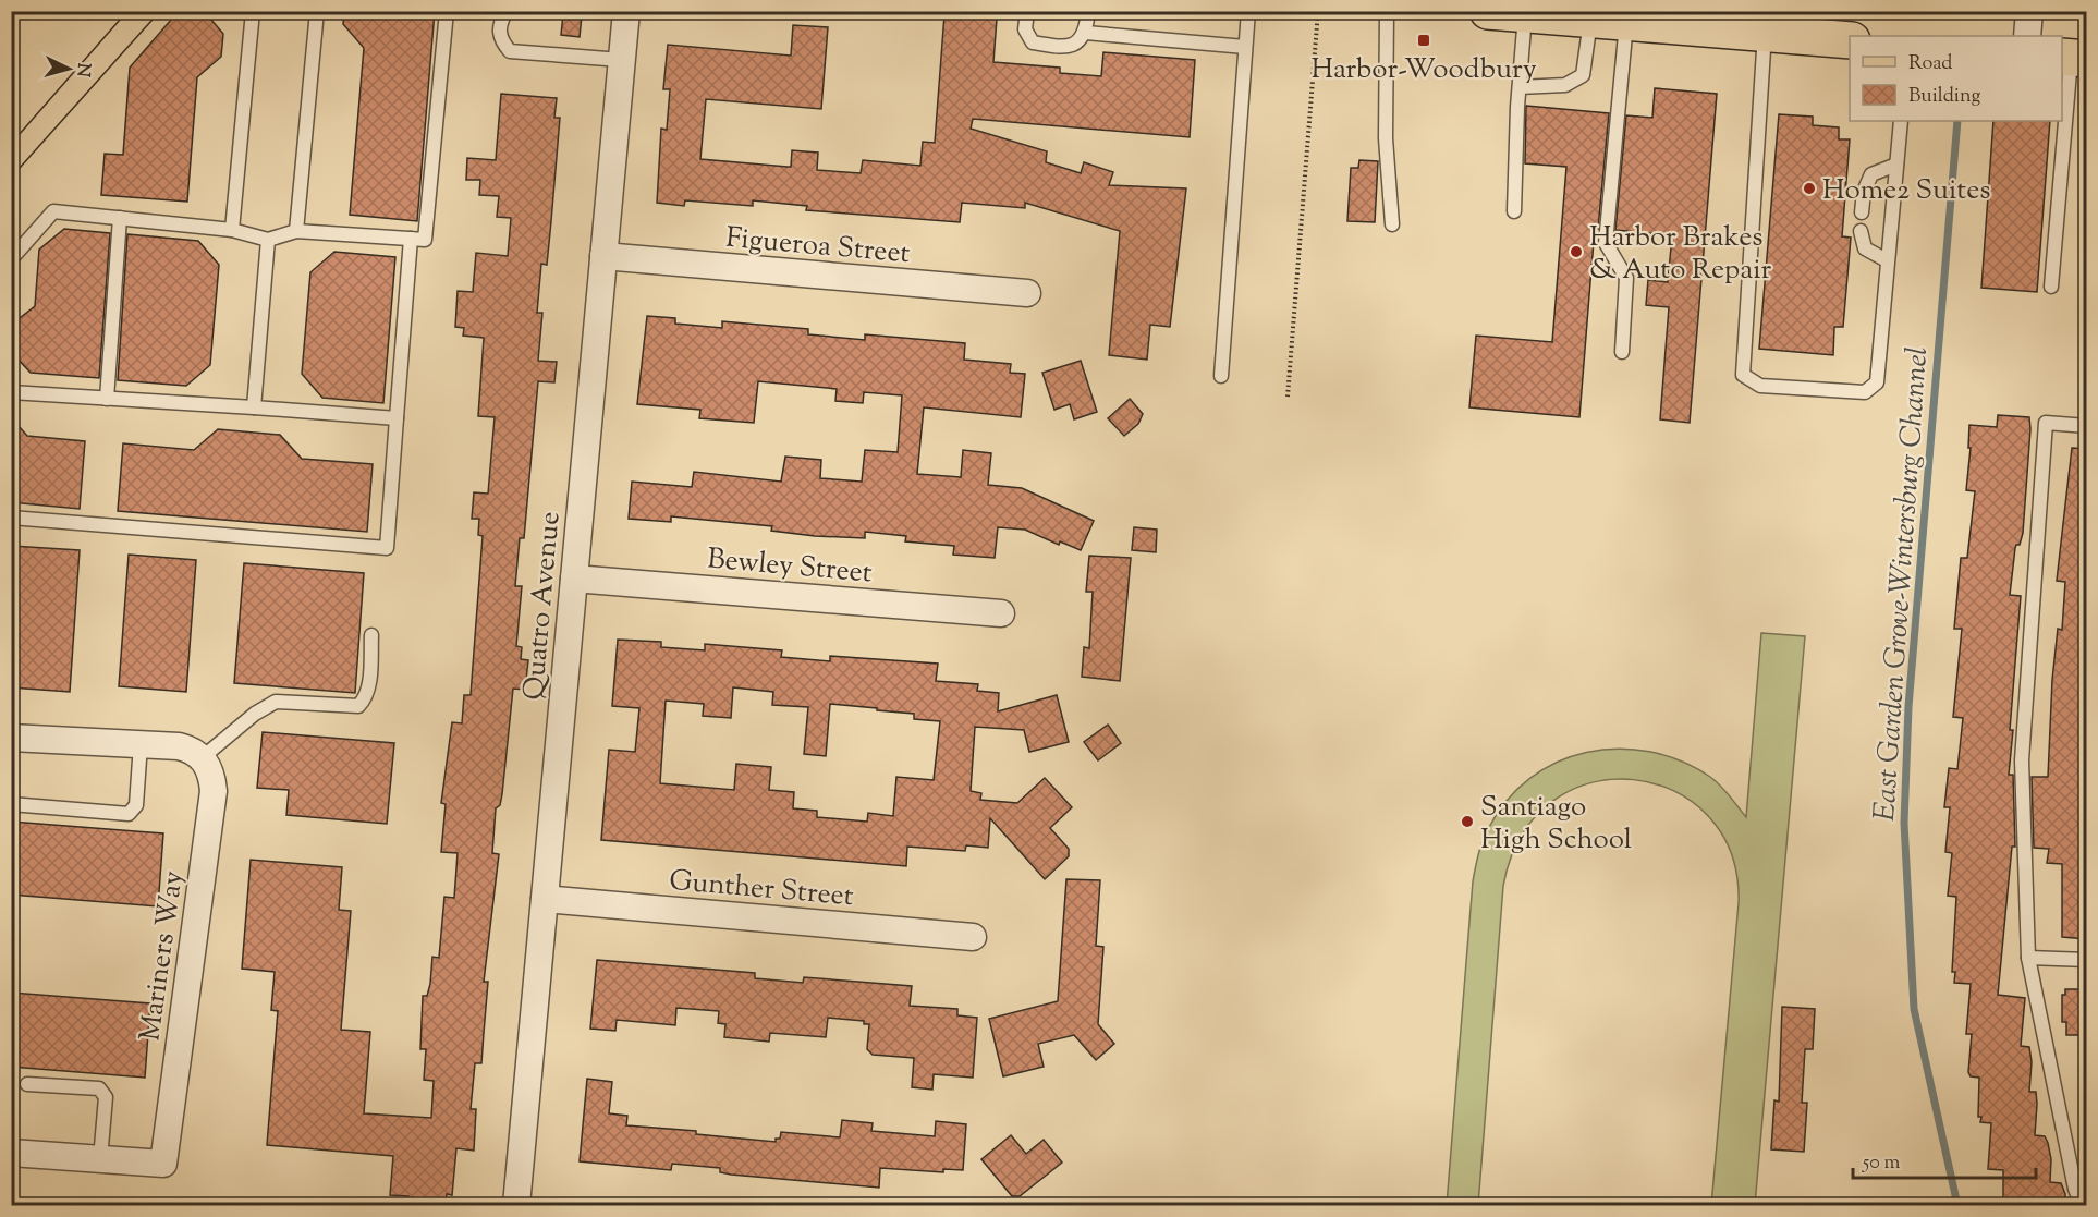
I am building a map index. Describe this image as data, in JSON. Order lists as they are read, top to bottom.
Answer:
{
  "streets": {
    "street": [
      "Figueroa Street",
      "Bewley Street",
      "Quatro Avenue",
      "Gunther Street",
      "Mariners Way"
    ]
  },
  "crossings": [
    ["Figueroa Street", "Quatro Avenue"],
    ["Bewley Street", "Quatro Avenue"],
    ["Quatro Avenue", "Gunther Street"]
  ],
  "water": ["East Garden Grove-Wintersburg Channel"],
  "places": {
    "transit": ["Harbor-Woodbury"],
    "other": ["Home2 Suites", "Harbor Brakes & Auto Repair", "Santiago High School"]
  },
  "legend": ["Road", "Building"],
  "scale_bar": "50 m",
  "north": "right"
}
